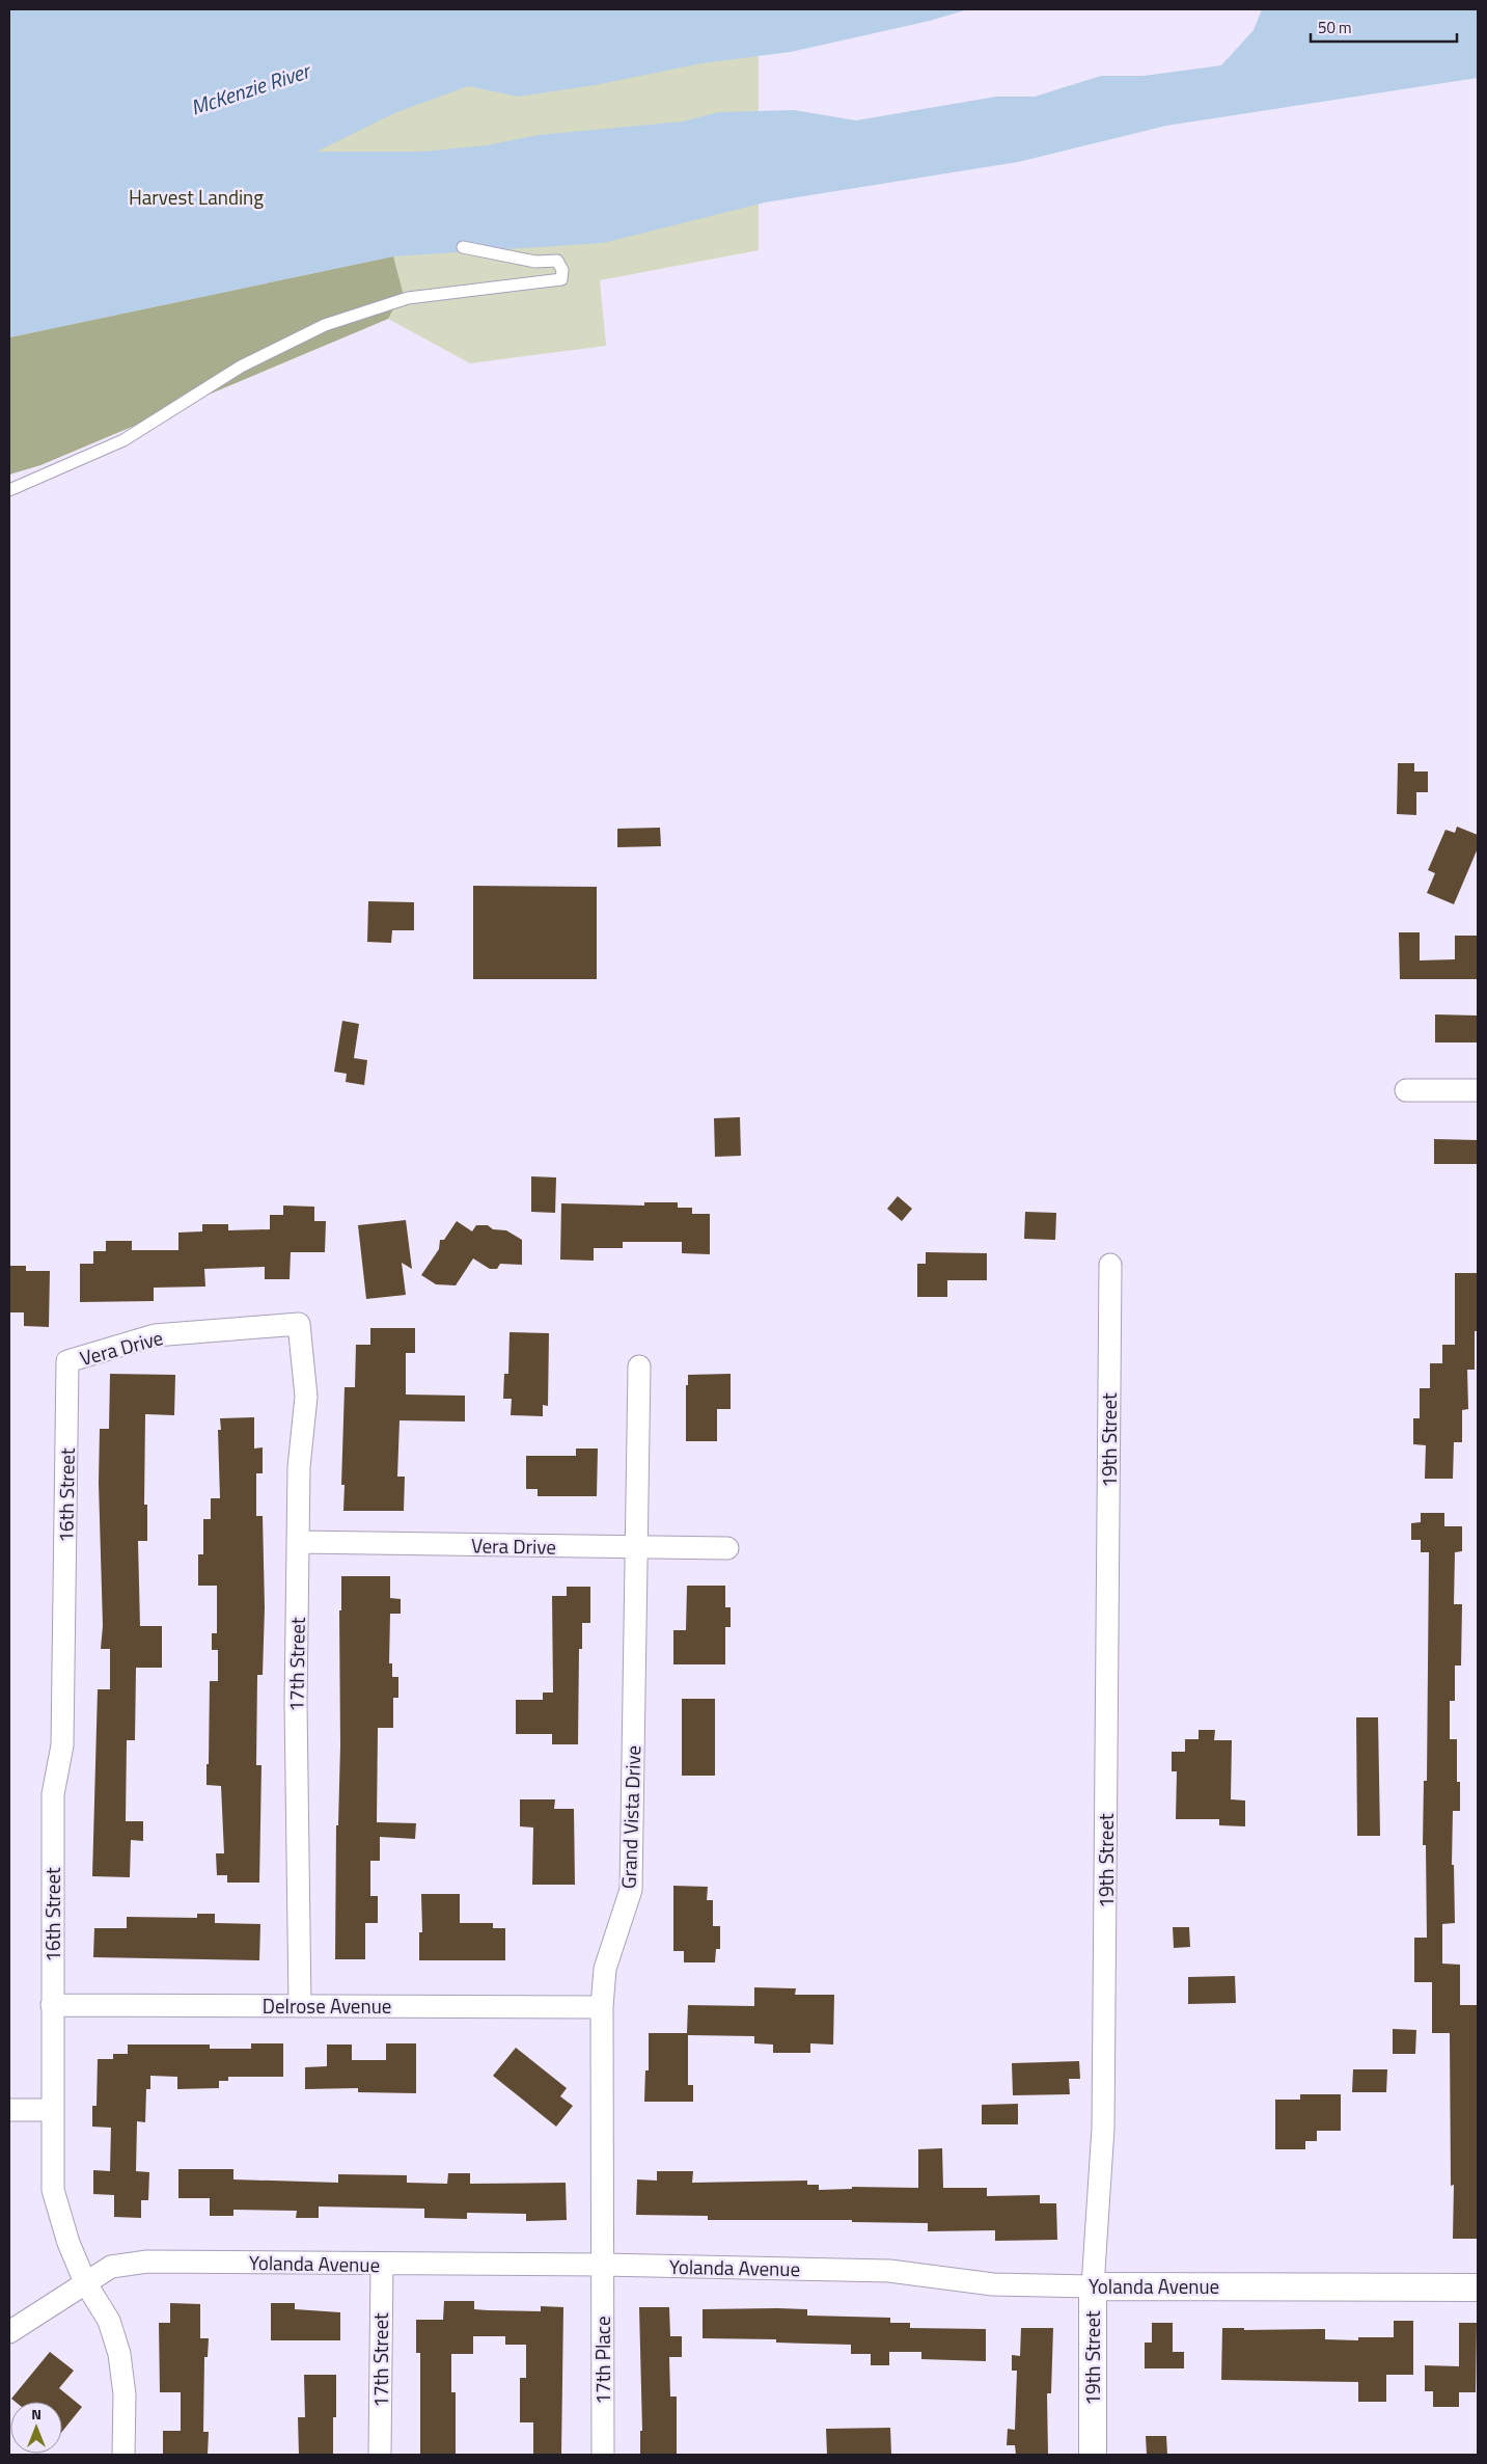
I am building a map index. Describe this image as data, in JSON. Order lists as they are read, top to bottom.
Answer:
{
  "streets": {
    "street": [
      "Vera Drive",
      "19th Street",
      "16th Street",
      "17th Street",
      "Grand Vista Drive",
      "Delrose Avenue",
      "Yolanda Avenue",
      "17th Place"
    ]
  },
  "crossings": [
    ["Vera Drive", "16th Street"],
    ["Vera Drive", "17th Street"],
    ["Vera Drive", "Grand Vista Drive"],
    ["19th Street", "Yolanda Avenue"],
    ["16th Street", "Delrose Avenue"],
    ["16th Street", "Yolanda Avenue"],
    ["17th Street", "Delrose Avenue"],
    ["17th Street", "Yolanda Avenue"],
    ["Grand Vista Drive", "Delrose Avenue"],
    ["Grand Vista Drive", "Yolanda Avenue"],
    ["Grand Vista Drive", "17th Place"],
    ["Yolanda Avenue", "17th Place"]
  ],
  "water": ["McKenzie River"],
  "parks": ["Harvest Landing"],
  "scale_bar": "50 m",
  "north": "top"
}
